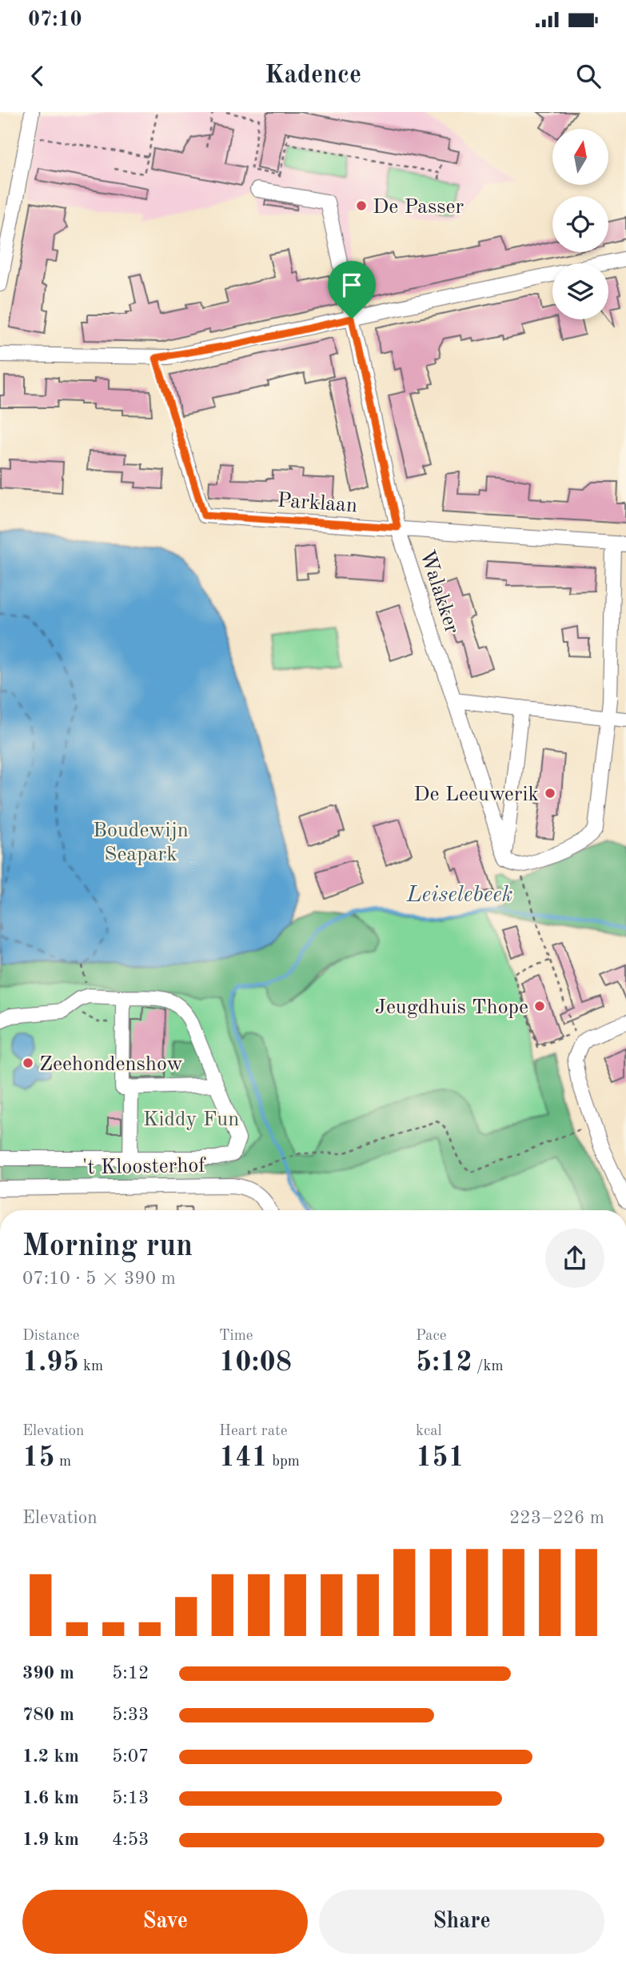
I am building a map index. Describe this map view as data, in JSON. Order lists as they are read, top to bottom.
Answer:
{
  "streets": {
    "street": ["Parklaan", "Walakker", "'t Kloosterhof"]
  },
  "crossings": [
    ["Parklaan", "Walakker"]
  ],
  "water": ["Leiselebeek"],
  "parks": ["Boudewijn Seapark", "Kiddy Fun"],
  "places": [
    "De Passer",
    "De Leeuwerik",
    "Jeugdhuis Thope",
    "Zeehondenshow"
  ],
  "north": "top",
  "page": {
    "status": "07:10",
    "header": "Kadence",
    "heading": ["Morning run", "07:10 · 5 × 390 m"],
    "stats": [
      ["Distance", "1.95 km"],
      ["Time", "10:08"],
      ["Pace", "5:12 /km"],
      ["Elevation", "15 m"],
      ["Heart rate", "141 bpm"],
      ["kcal", "151"]
    ],
    "chart": ["Elevation", "223–226 m"],
    "list": [
      {
        "name": "390 m",
        "note": "5:12"
      },
      {
        "name": "780 m",
        "note": "5:33"
      },
      {
        "name": "1.2 km",
        "note": "5:07"
      },
      {
        "name": "1.6 km",
        "note": "5:13"
      },
      {
        "name": "1.9 km",
        "note": "4:53"
      }
    ],
    "buttons": ["Save", "Share"]
  }
}
